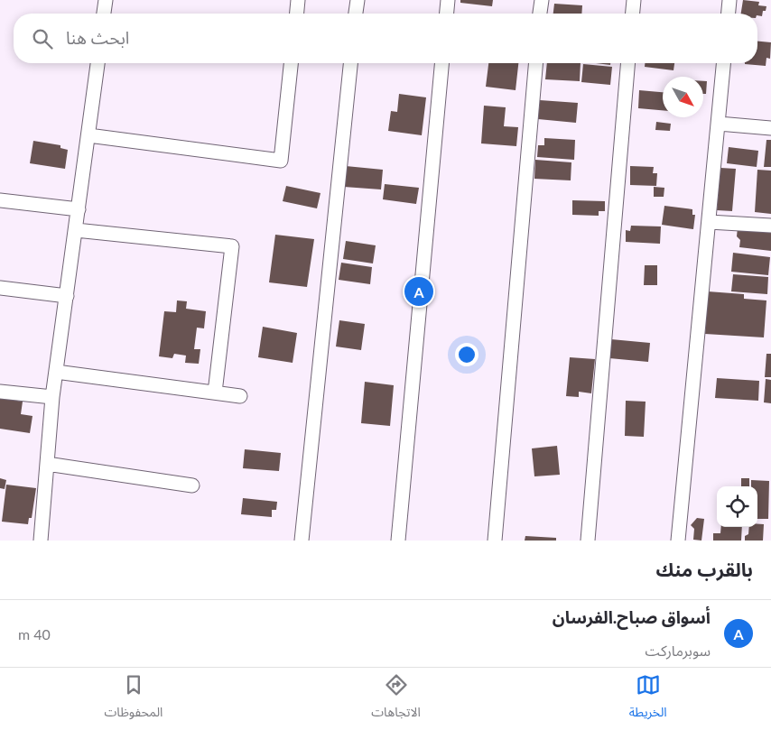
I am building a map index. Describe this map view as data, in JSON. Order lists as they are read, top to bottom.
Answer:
{
  "north": "bottom right",
  "page": {
    "search": "ابحث هنا",
    "pins": "A",
    "heading": "بالقرب منك",
    "list": [
      {
        "mark": "A",
        "name": "أسواق صباح.الفرسان",
        "note": "سوبرماركت",
        "value": "40 m"
      }
    ],
    "nav": ["الخريطة", "الاتجاهات", "المحفوظات"]
  }
}
